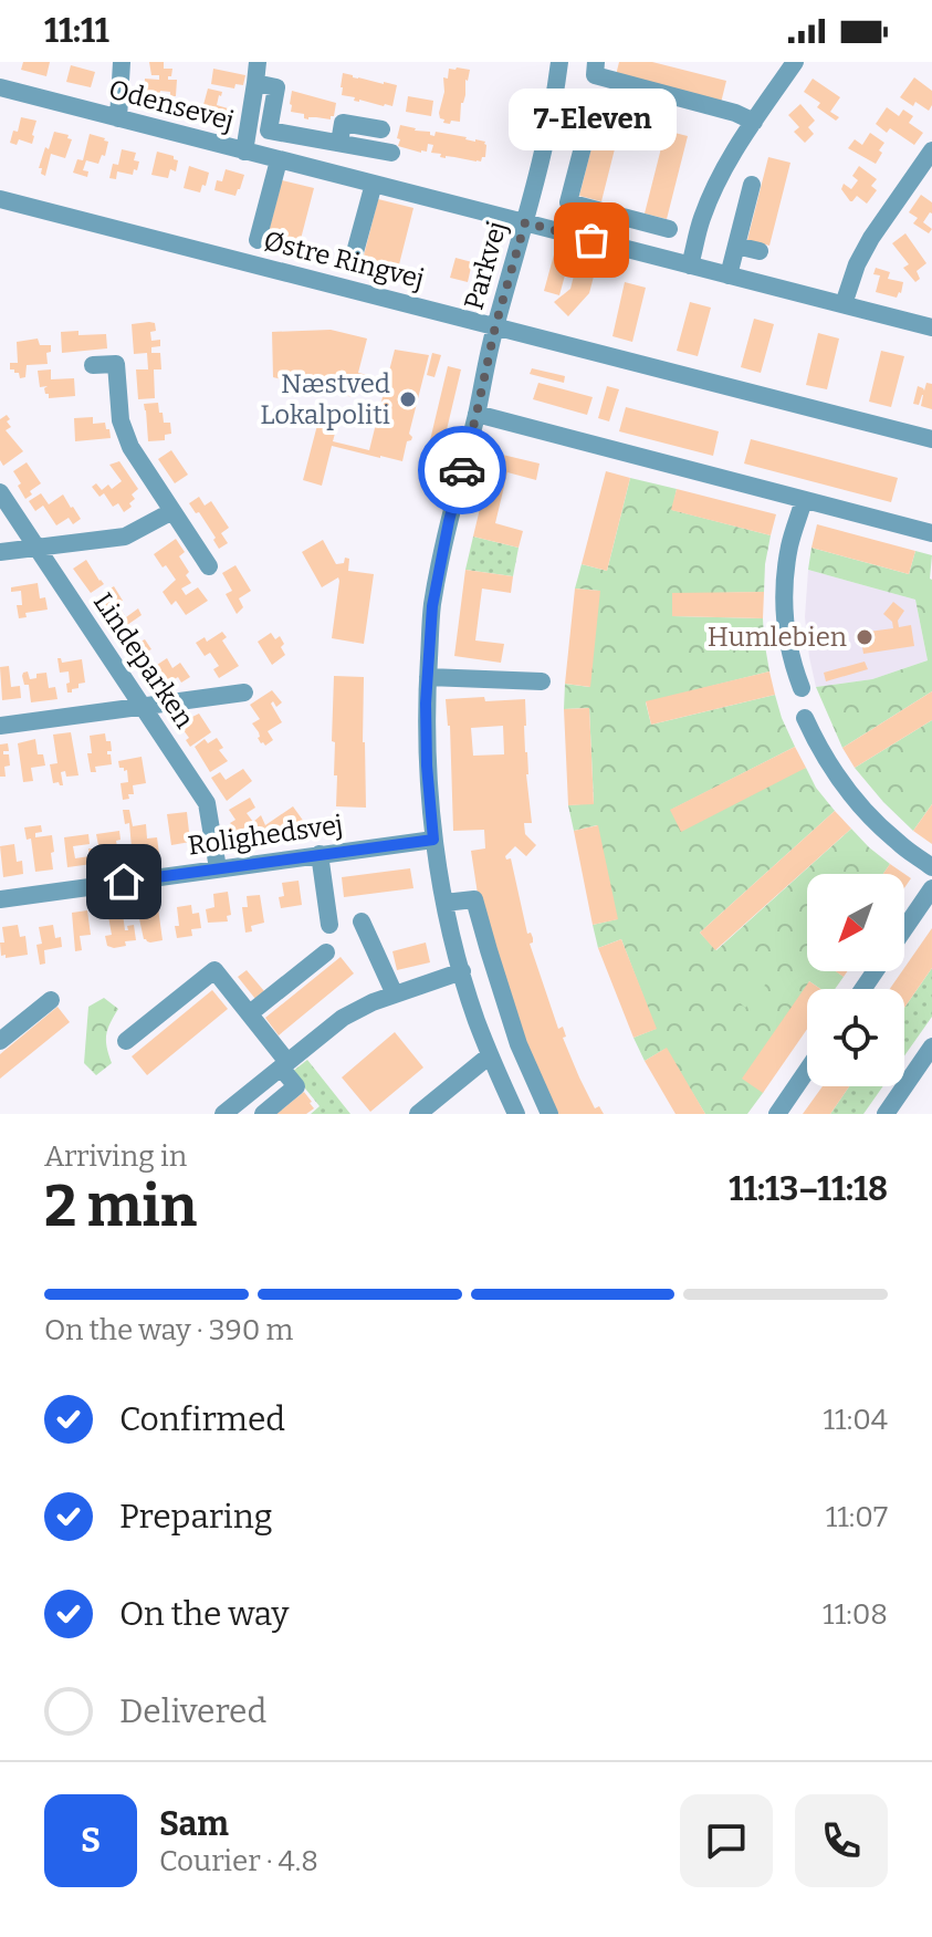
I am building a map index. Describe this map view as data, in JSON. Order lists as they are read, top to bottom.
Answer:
{
  "streets": {
    "street": [
      "Odensevej",
      "Østre Ringvej",
      "Parkvej",
      "Lindeparken",
      "Rolighedsvej"
    ]
  },
  "crossings": [
    ["Odensevej", "Parkvej"],
    ["Østre Ringvej", "Parkvej"],
    ["Parkvej", "Rolighedsvej"],
    ["Lindeparken", "Rolighedsvej"]
  ],
  "places": ["7-Eleven", "Næstved Lokalpoliti", "Humlebien"],
  "north": "bottom left",
  "page": {
    "status": "11:11",
    "bubble": "7-Eleven",
    "heading": ["2 min", "Arriving in", "11:13–11:18"],
    "panel": ["Sam", "Courier · 4.8"],
    "bar": "On the way · 390 m",
    "list": [
      ["Confirmed", "11:04"],
      ["Preparing", "11:07"],
      ["On the way", "11:08"],
      "Delivered"
    ],
    "round": "S"
  }
}
